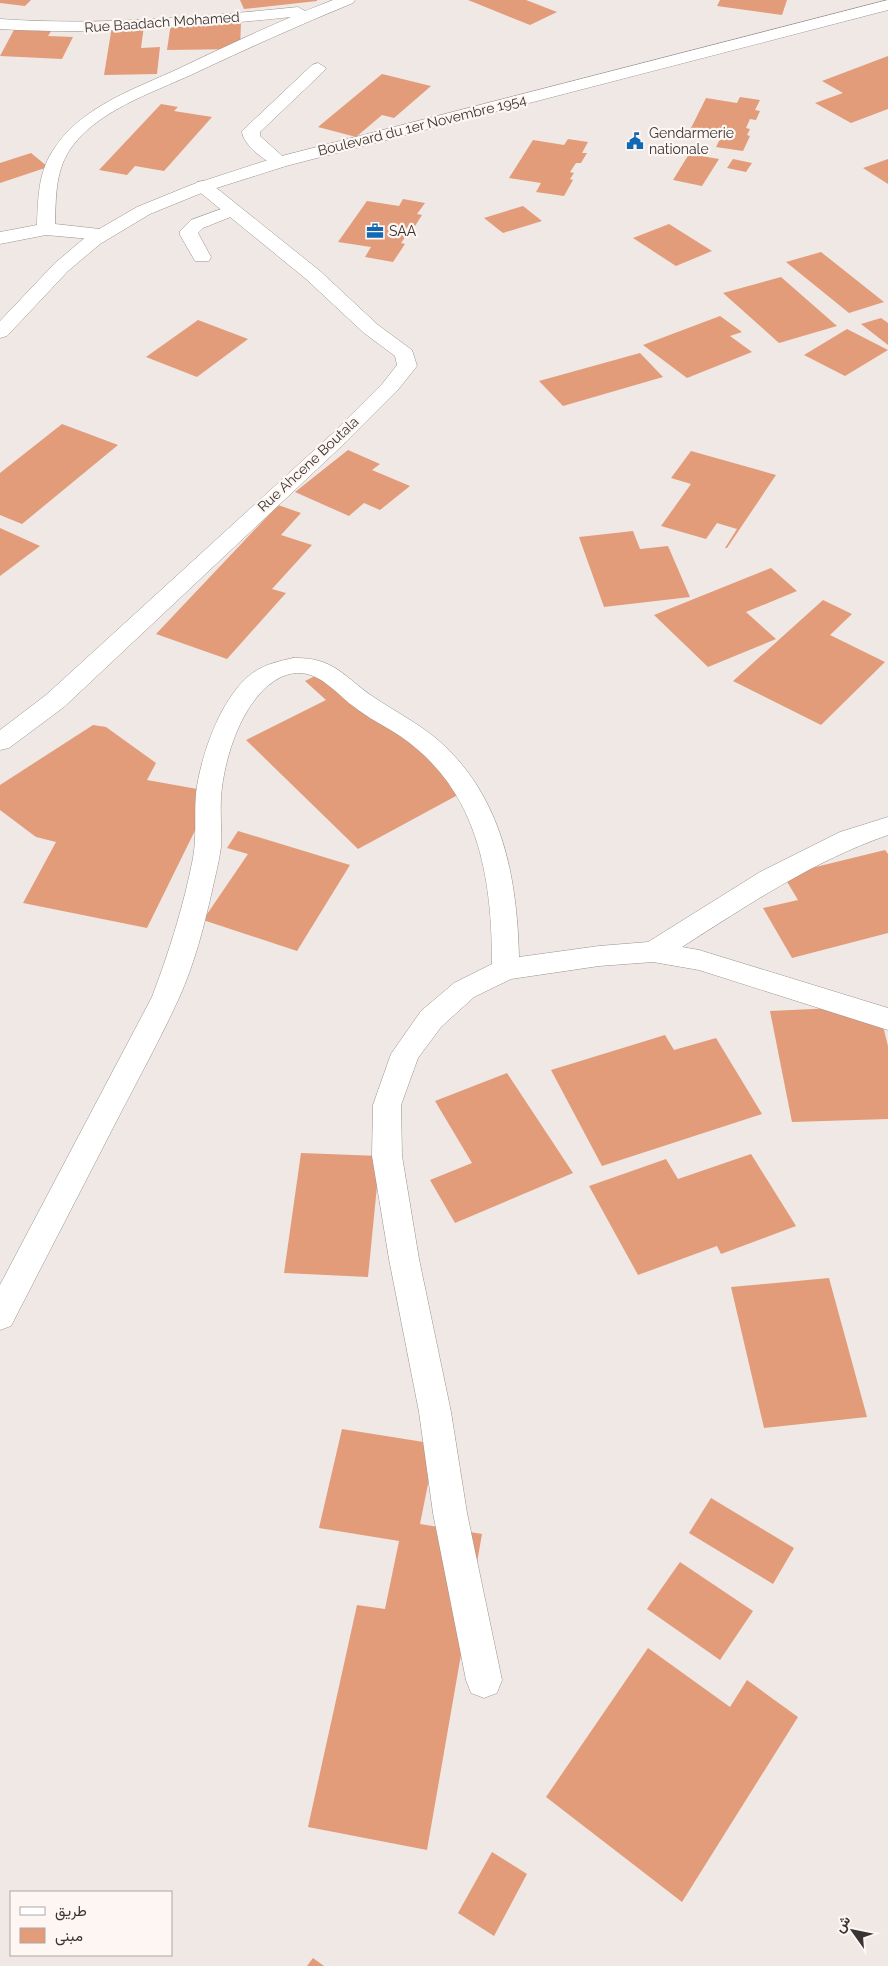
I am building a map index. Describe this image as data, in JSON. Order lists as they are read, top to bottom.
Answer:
{
  "streets": {
    "street": ["Rue Baadach Mohamed", "Boulevard du 1er Novembre 1954", "Rue Ahcene Boutala"]
  },
  "crossings": [
    ["Boulevard du 1er Novembre 1954", "Rue Ahcene Boutala"]
  ],
  "places": {
    "public building": ["Gendarmerie nationale"],
    "office": ["SAA"]
  },
  "legend": ["طريق", "مبنى"],
  "north": "top left"
}
